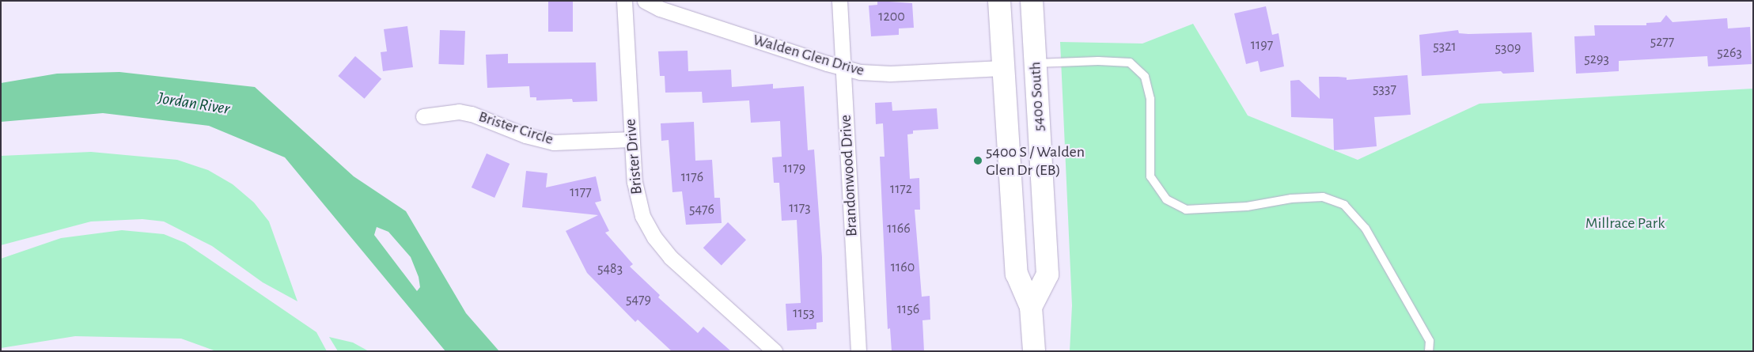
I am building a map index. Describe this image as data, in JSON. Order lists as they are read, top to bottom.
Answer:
{
  "streets": {
    "main road": ["5400 South"],
    "street": [
      "Walden Glen Drive",
      "Brister Circle",
      "Brister Drive",
      "Brandonwood Drive"
    ]
  },
  "crossings": [
    ["Walden Glen Drive", "5400 South"],
    ["Walden Glen Drive", "Brandonwood Drive"],
    ["Brister Circle", "Brister Drive"]
  ],
  "water": ["Jordan River"],
  "parks": ["Millrace Park"],
  "places": ["5400 S / Walden Glen Dr (EB)"],
  "house_numbers": [
    "1200",
    "5277",
    "1197",
    "5321",
    "5309",
    "5263",
    "5293",
    "5337",
    "1179",
    "1176",
    "1172",
    "1177",
    "1173",
    "5476",
    "1166",
    "1160",
    "5483",
    "5479",
    "1156",
    "1153"
  ]
}
